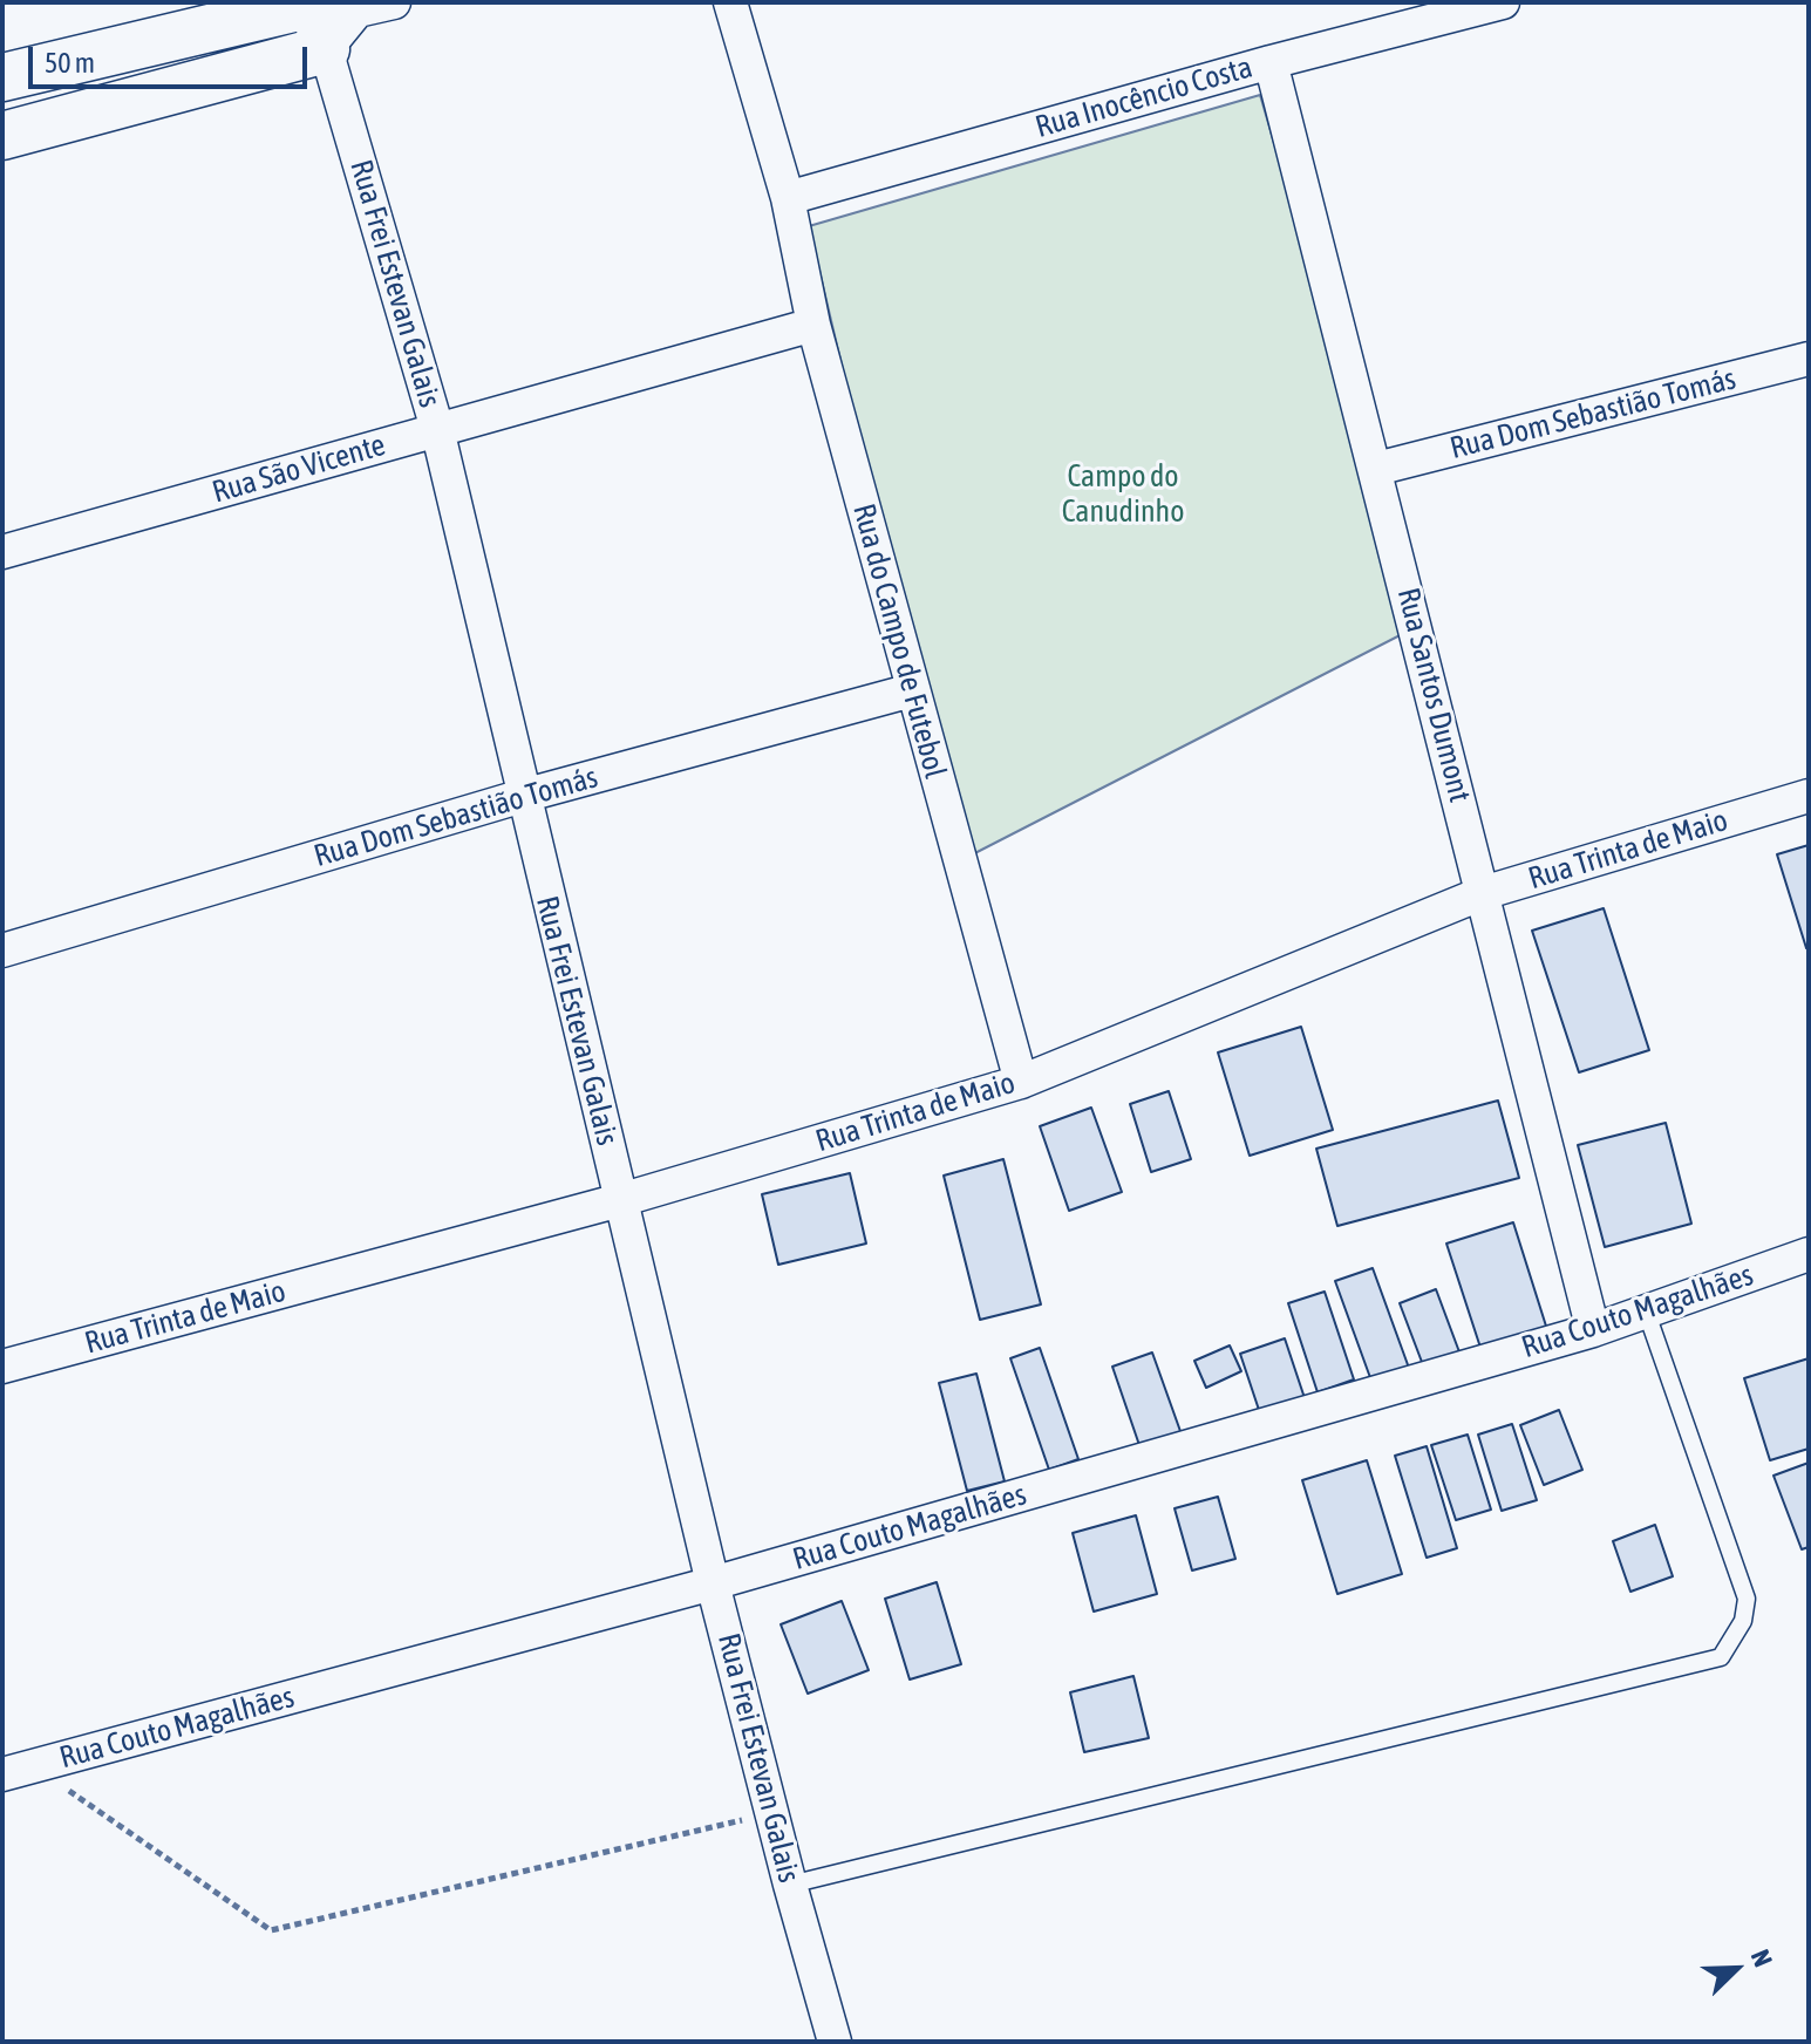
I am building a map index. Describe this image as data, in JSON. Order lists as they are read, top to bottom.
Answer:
{
  "streets": {
    "street": [
      "Rua Inocêncio Costa",
      "Rua Frei Estevan Galais",
      "Rua Dom Sebastião Tomás",
      "Rua São Vicente",
      "Rua do Campo de Futebol",
      "Rua Santos Dumont",
      "Rua Trinta de Maio",
      "Rua Couto Magalhães"
    ]
  },
  "crossings": [
    ["Rua Inocêncio Costa", "Rua do Campo de Futebol"],
    ["Rua Inocêncio Costa", "Rua Santos Dumont"],
    ["Rua Frei Estevan Galais", "Rua Dom Sebastião Tomás"],
    ["Rua Frei Estevan Galais", "Rua São Vicente"],
    ["Rua Frei Estevan Galais", "Rua Trinta de Maio"],
    ["Rua Frei Estevan Galais", "Rua Couto Magalhães"],
    ["Rua Dom Sebastião Tomás", "Rua do Campo de Futebol"],
    ["Rua Dom Sebastião Tomás", "Rua Santos Dumont"],
    ["Rua São Vicente", "Rua do Campo de Futebol"],
    ["Rua do Campo de Futebol", "Rua Trinta de Maio"],
    ["Rua Santos Dumont", "Rua Trinta de Maio"],
    ["Rua Santos Dumont", "Rua Couto Magalhães"]
  ],
  "parks": ["Campo do Canudinho"],
  "scale_bar": "50 m",
  "north": "top right"
}
